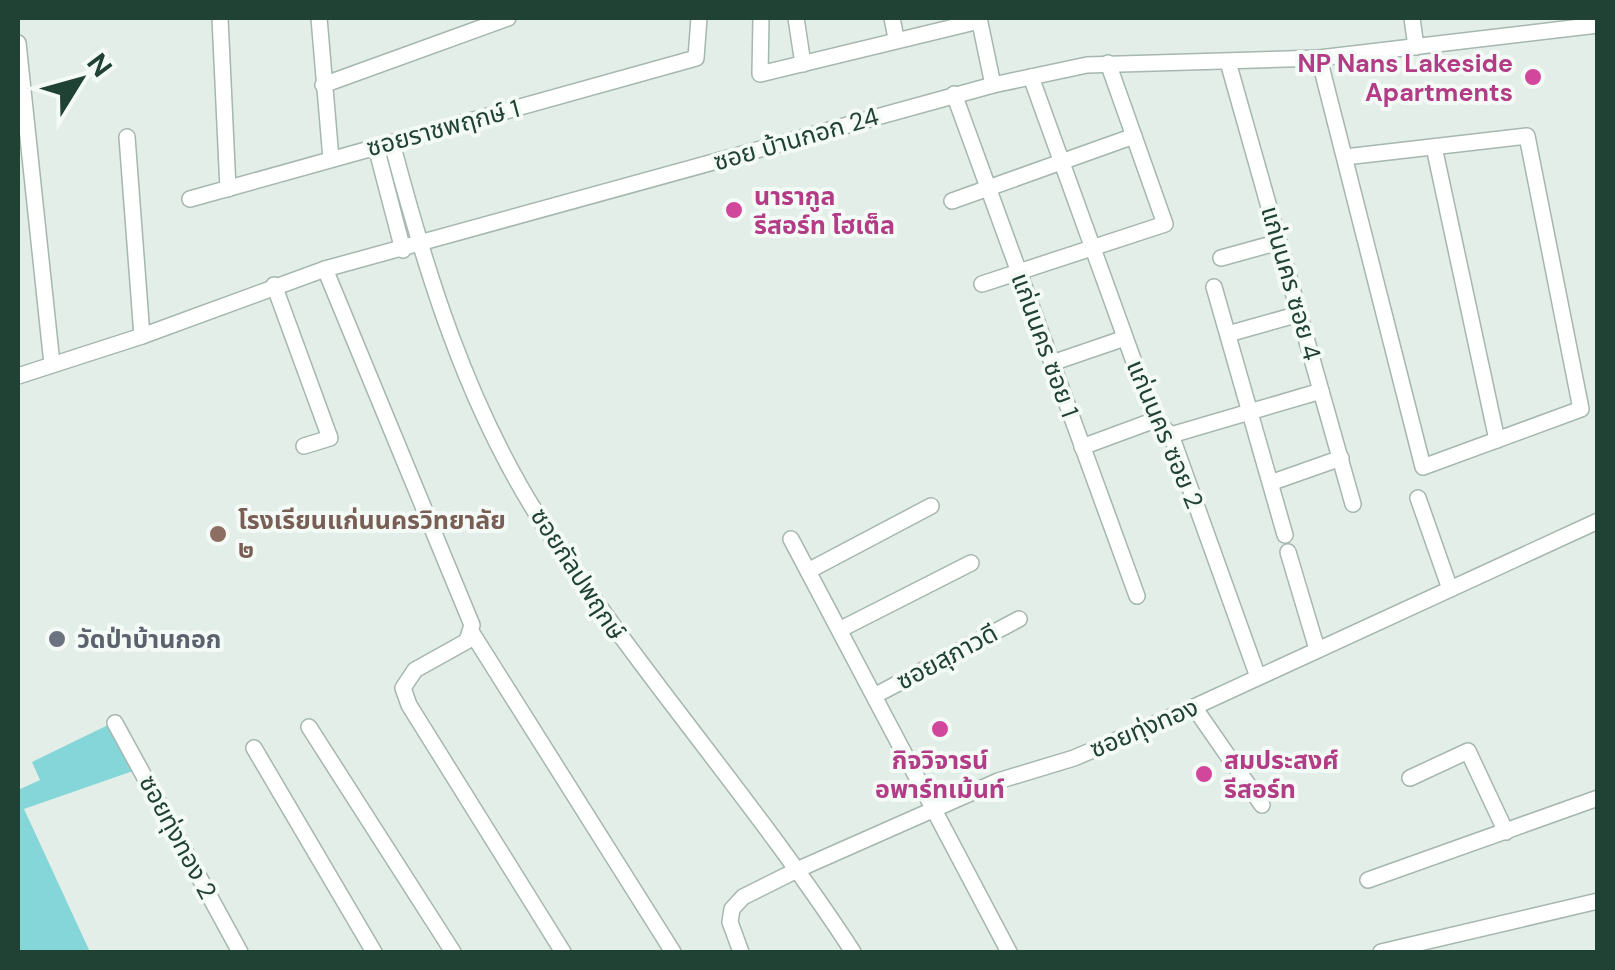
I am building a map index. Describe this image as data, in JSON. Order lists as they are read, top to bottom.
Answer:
{
  "streets": {
    "street": [
      "ซอยราชพฤกษ์ 1",
      "ซอย บ้านกอก 24",
      "แก่นนคร ซอย 4",
      "แก่นนคร ซอย 1",
      "แก่นนคร ซอย 2",
      "ซอยกัลปพฤกษ์",
      "ซอยสุภาวดี",
      "ซอยทุ่งทอง",
      "ซอยทุ่งทอง 2"
    ]
  },
  "crossings": [
    ["ซอยราชพฤกษ์ 1", "ซอยกัลปพฤกษ์"],
    ["ซอย บ้านกอก 24", "แก่นนคร ซอย 4"],
    ["ซอย บ้านกอก 24", "แก่นนคร ซอย 1"],
    ["ซอย บ้านกอก 24", "แก่นนคร ซอย 2"],
    ["ซอย บ้านกอก 24", "ซอยกัลปพฤกษ์"],
    ["แก่นนคร ซอย 2", "ซอยทุ่งทอง"],
    ["ซอยกัลปพฤกษ์", "ซอยทุ่งทอง"],
    ["ซอยสุภาวดี", "ซอยทุ่งทอง"]
  ],
  "places": [
    "NP Nans Lakeside Apartments",
    "นารากูล รีสอร์ท โฮเต็ล",
    "โรงเรียนแก่นนครวิทยาลัย ๒",
    "วัดป่าบ้านกอก",
    "กิจวิจารน์ อพาร์ทเม้นท์",
    "สมประสงศ์ รีสอร์ท"
  ],
  "north": "top right"
}
